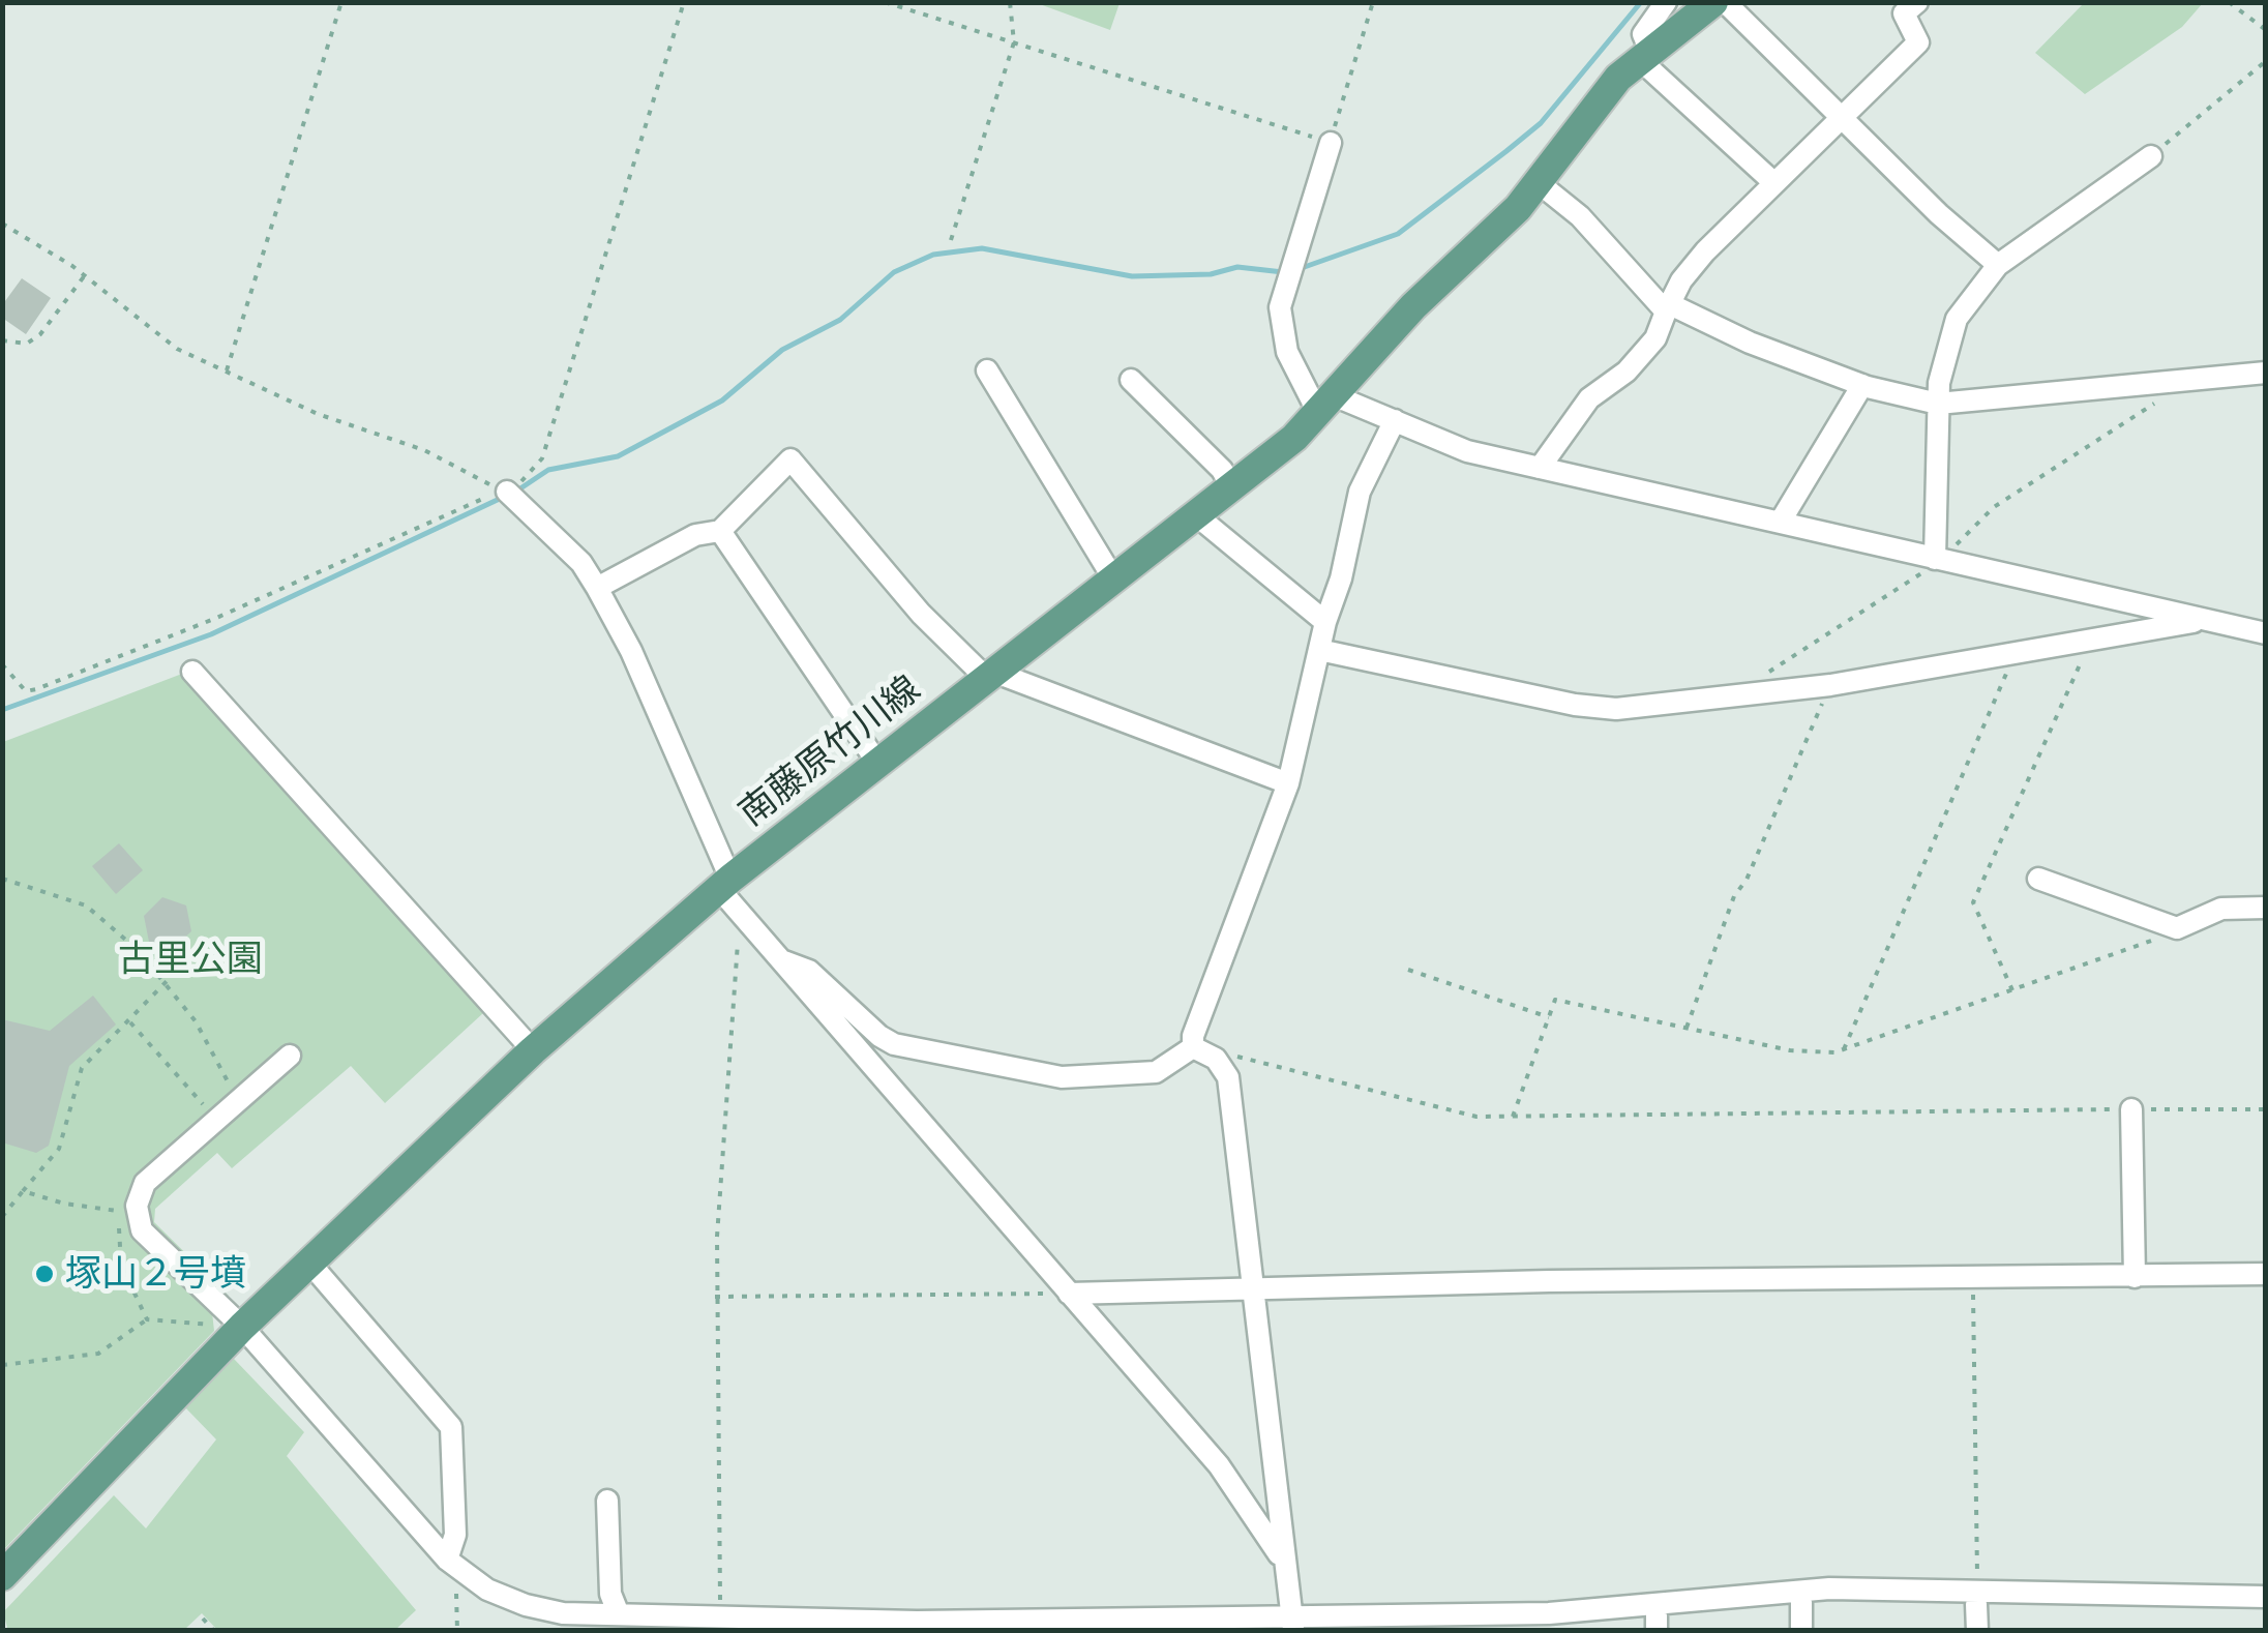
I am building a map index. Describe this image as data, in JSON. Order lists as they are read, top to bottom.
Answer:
{
  "streets": {
    "main road": ["南藤原竹川線"]
  },
  "parks": ["古里公園"],
  "places": ["塚山２号墳"]
}
